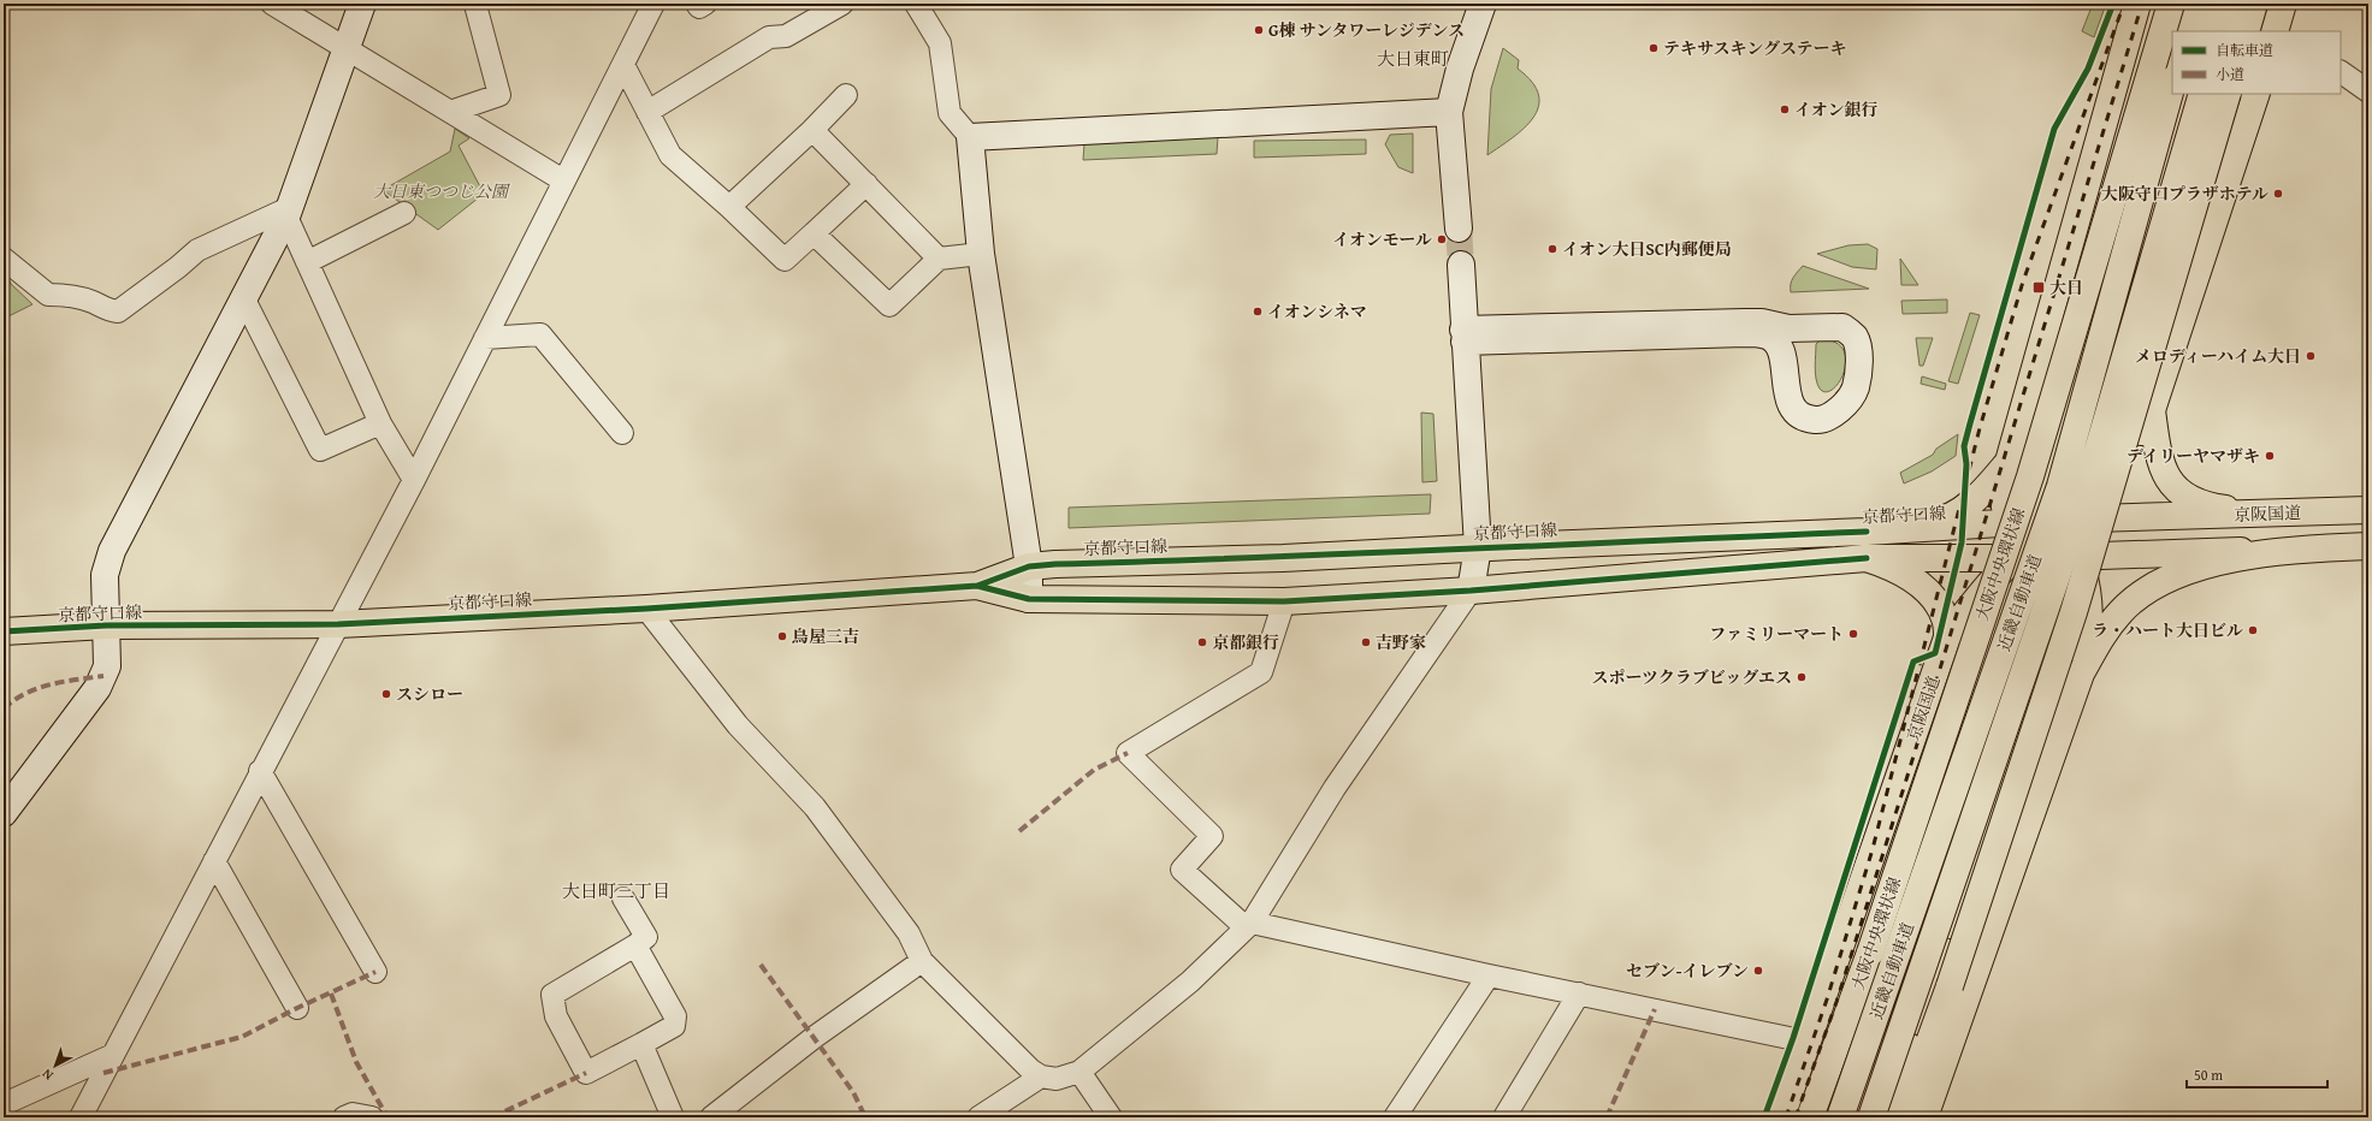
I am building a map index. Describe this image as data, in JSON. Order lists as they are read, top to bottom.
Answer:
{
  "streets": {
    "main road": [
      "京阪国道",
      "京都守口線",
      "大阪中央環状線",
      "近畿自動車道"
    ]
  },
  "crossings": [
    ["京阪国道", "京都守口線"]
  ],
  "districts": ["大日東町", "大日町三丁目"],
  "parks": ["大日東つつじ公園"],
  "places": {
    "other": [
      "G棟 サンタワーレジデンス",
      "テキサスキングステーキ",
      "イオン銀行",
      "大阪守口プラザホテル",
      "イオンモール",
      "イオン大日SC内郵便局",
      "イオンシネマ",
      "メロディーハイム大日",
      "デイリーヤマザキ",
      "ラ・ハート大日ビル",
      "ファミリーマート",
      "鳥屋三吉",
      "京都銀行",
      "吉野家",
      "スポーツクラブビッグエス",
      "スシロー",
      "セブン-イレブン"
    ],
    "transit": ["大日"]
  },
  "legend": ["自転車道", "小道"],
  "scale_bar": "50 m",
  "north": "bottom left"
}
